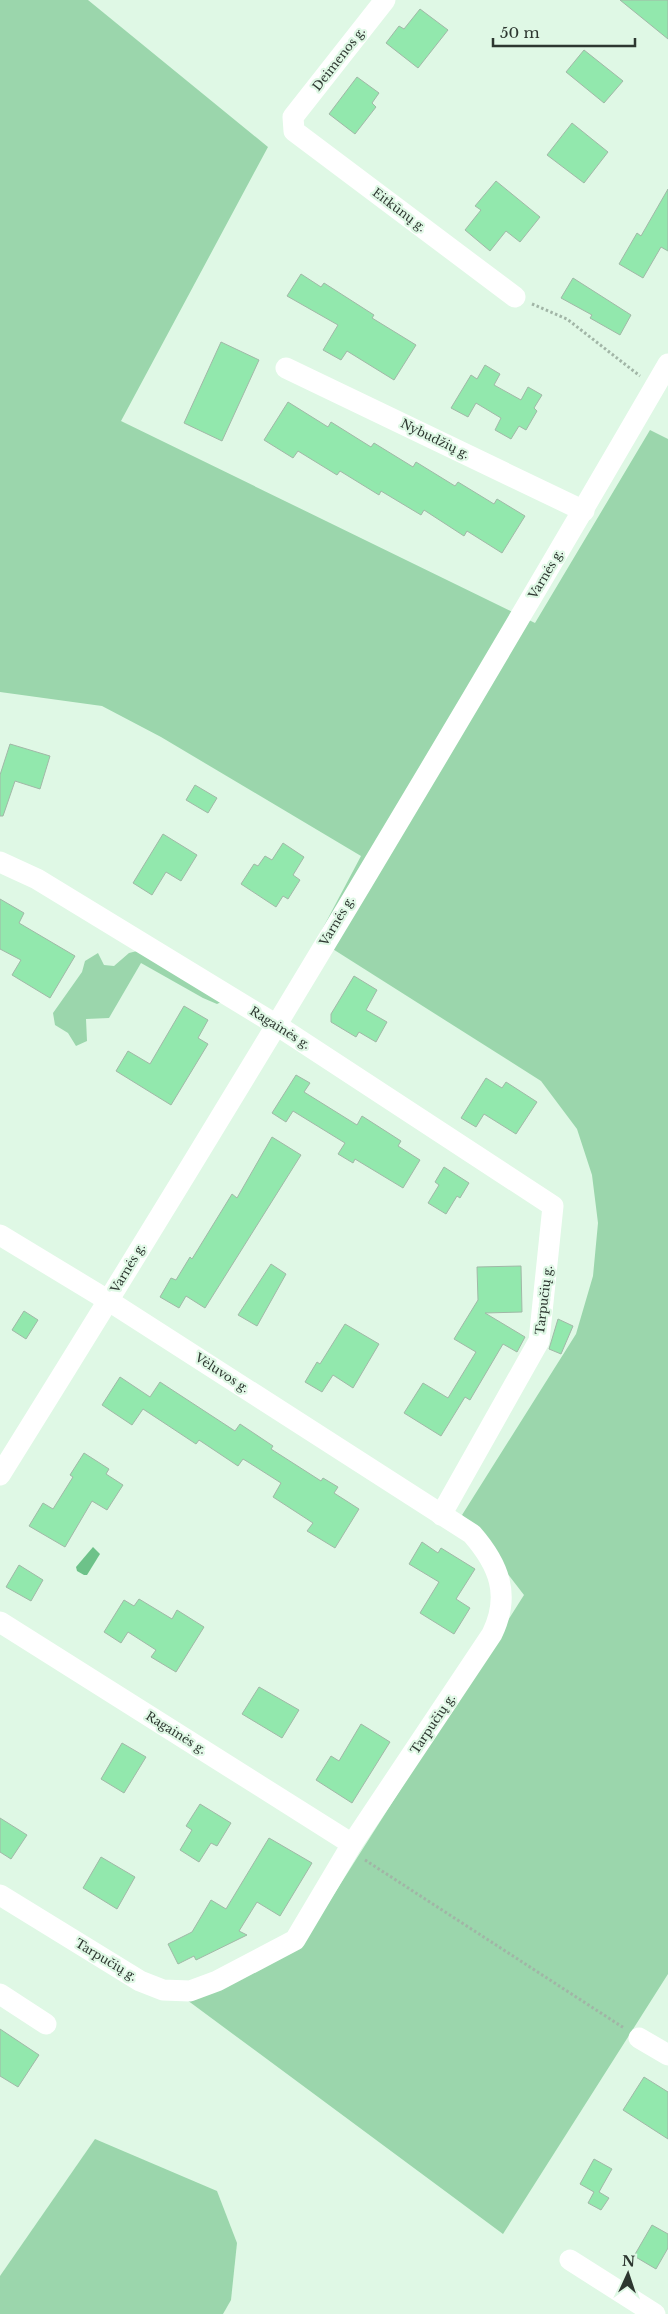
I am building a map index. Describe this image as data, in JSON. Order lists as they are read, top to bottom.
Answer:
{
  "streets": {
    "street": [
      "Deimenos g.",
      "Eitkūnų g.",
      "Nybudžių g.",
      "Varnės g.",
      "Ragainės g.",
      "Tarpučių g.",
      "Vėluvos g."
    ]
  },
  "crossings": [
    ["Deimenos g.", "Eitkūnų g."],
    ["Nybudžių g.", "Varnės g."],
    ["Varnės g.", "Ragainės g."],
    ["Varnės g.", "Vėluvos g."],
    ["Ragainės g.", "Tarpučių g."],
    ["Tarpučių g.", "Vėluvos g."]
  ],
  "scale_bar": "50 m",
  "north": "top"
}
